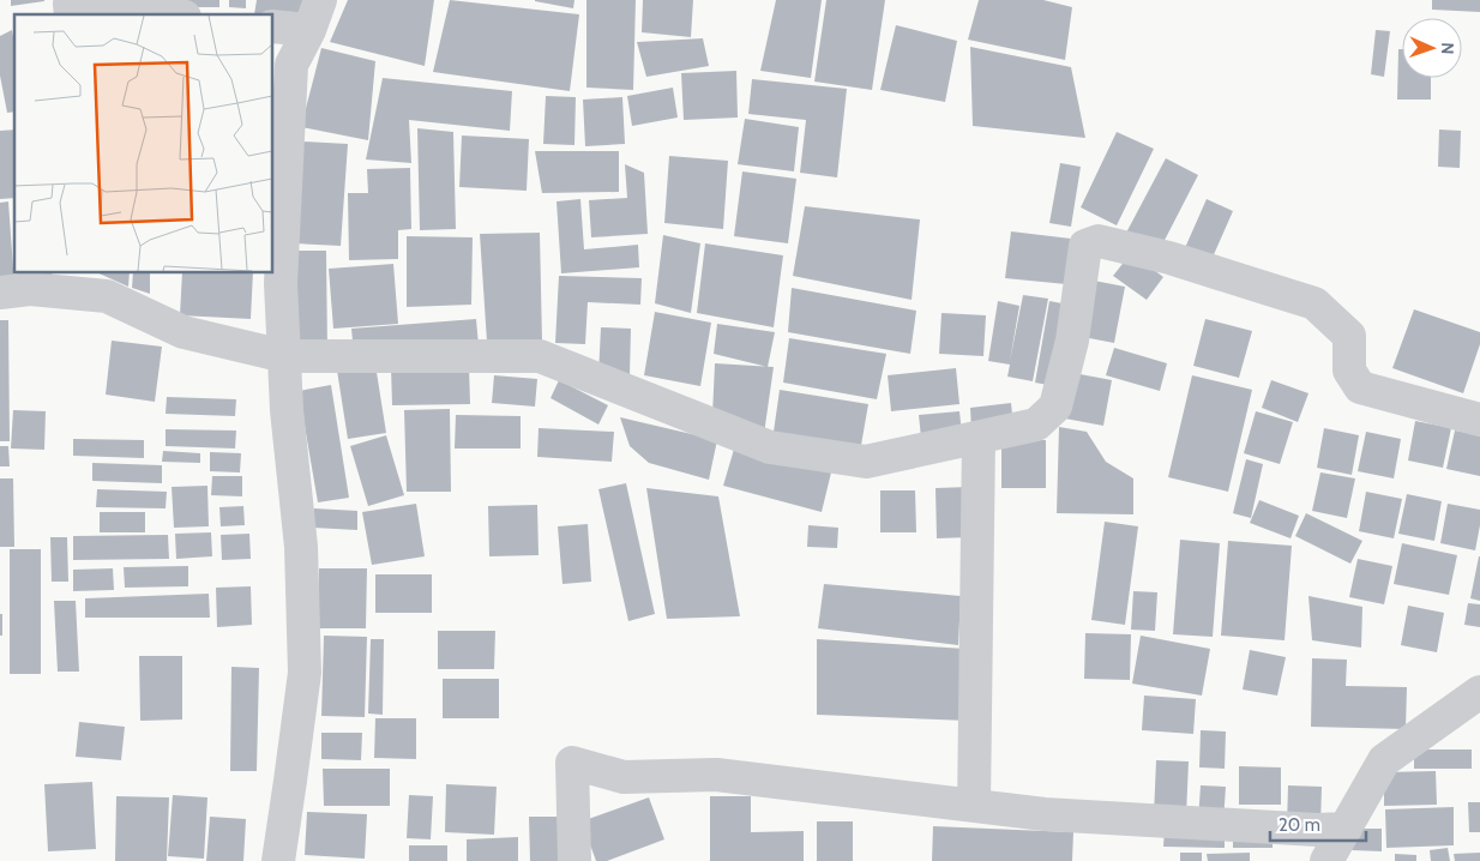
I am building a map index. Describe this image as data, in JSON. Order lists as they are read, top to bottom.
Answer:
{
  "scale_bar": "20 m",
  "north": "right"
}
